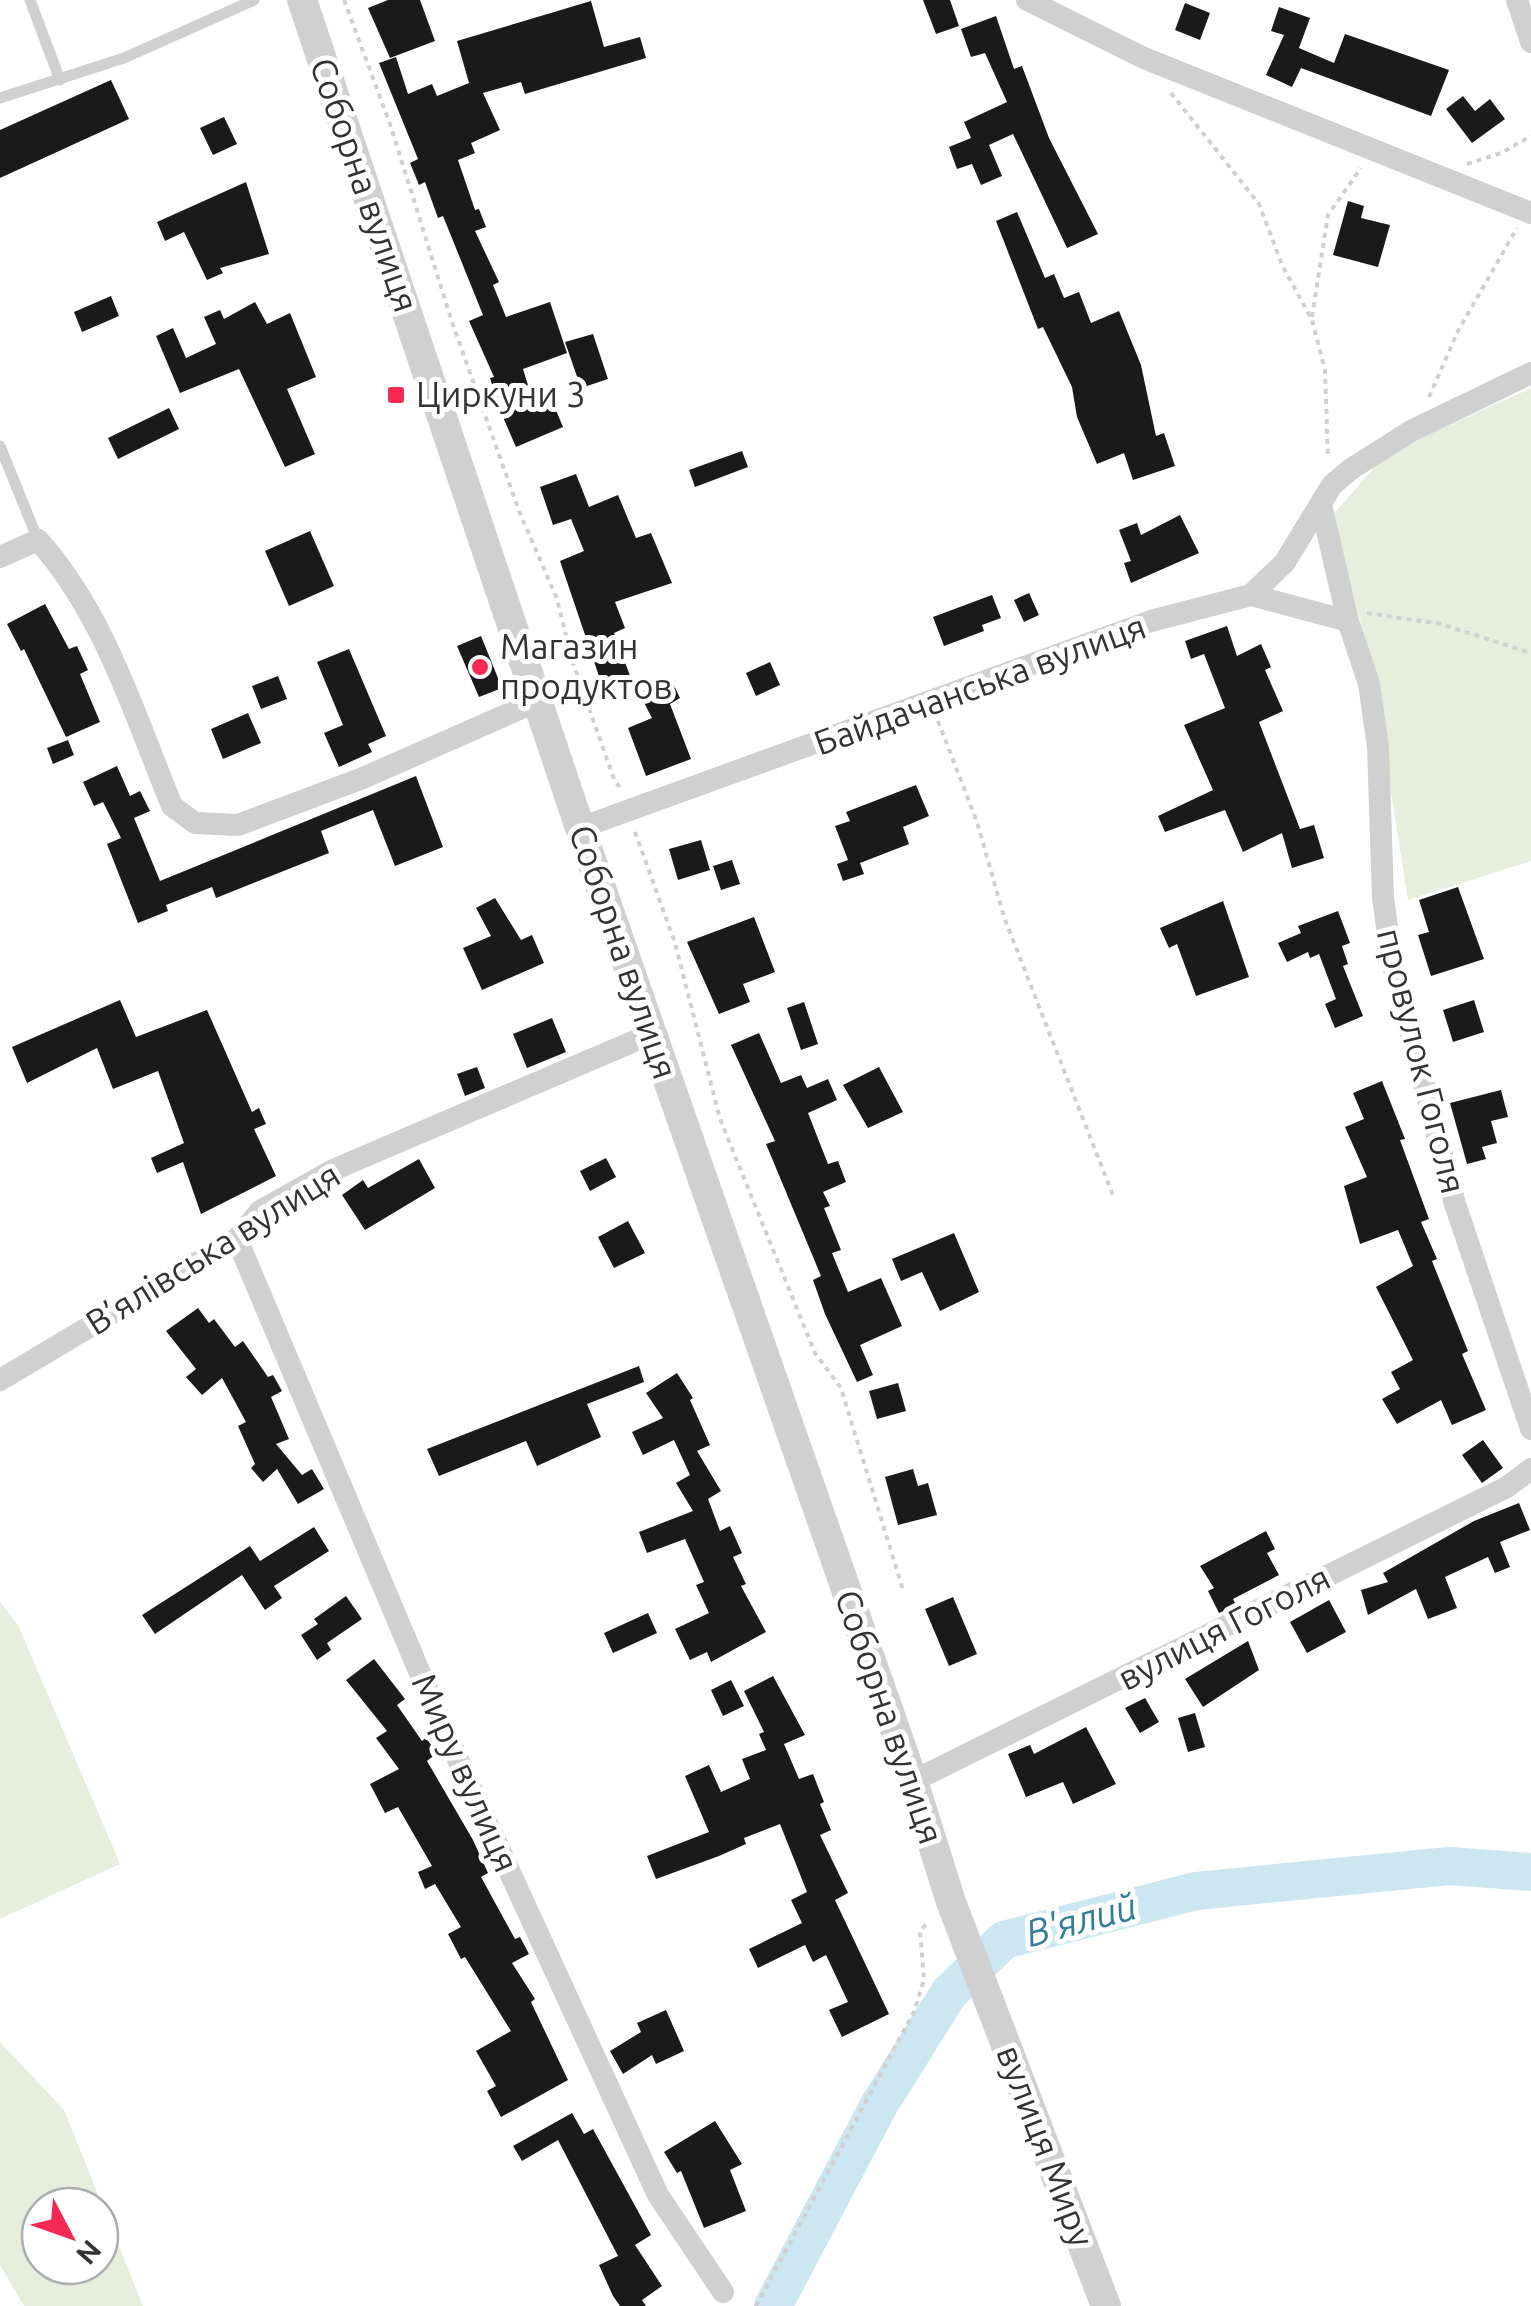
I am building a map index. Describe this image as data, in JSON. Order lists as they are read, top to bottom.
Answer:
{
  "streets": {
    "street": [
      "Соборна вулиця",
      "Байдачанська вулиця",
      "провулок Гоголя",
      "В’ялівська вулиця",
      "вулиця Гоголя",
      "Миру вулиця",
      "вулиця Миру"
    ]
  },
  "crossings": [
    ["Соборна вулиця", "Байдачанська вулиця"],
    ["Соборна вулиця", "В’ялівська вулиця"],
    ["Соборна вулиця", "вулиця Гоголя"],
    ["Соборна вулиця", "вулиця Миру"],
    ["В’ялівська вулиця", "Миру вулиця"]
  ],
  "water": ["В'ялий"],
  "places": {
    "transit": ["Циркуни 3"],
    "other": ["Магазин продуктов"]
  },
  "north": "bottom right"
}
